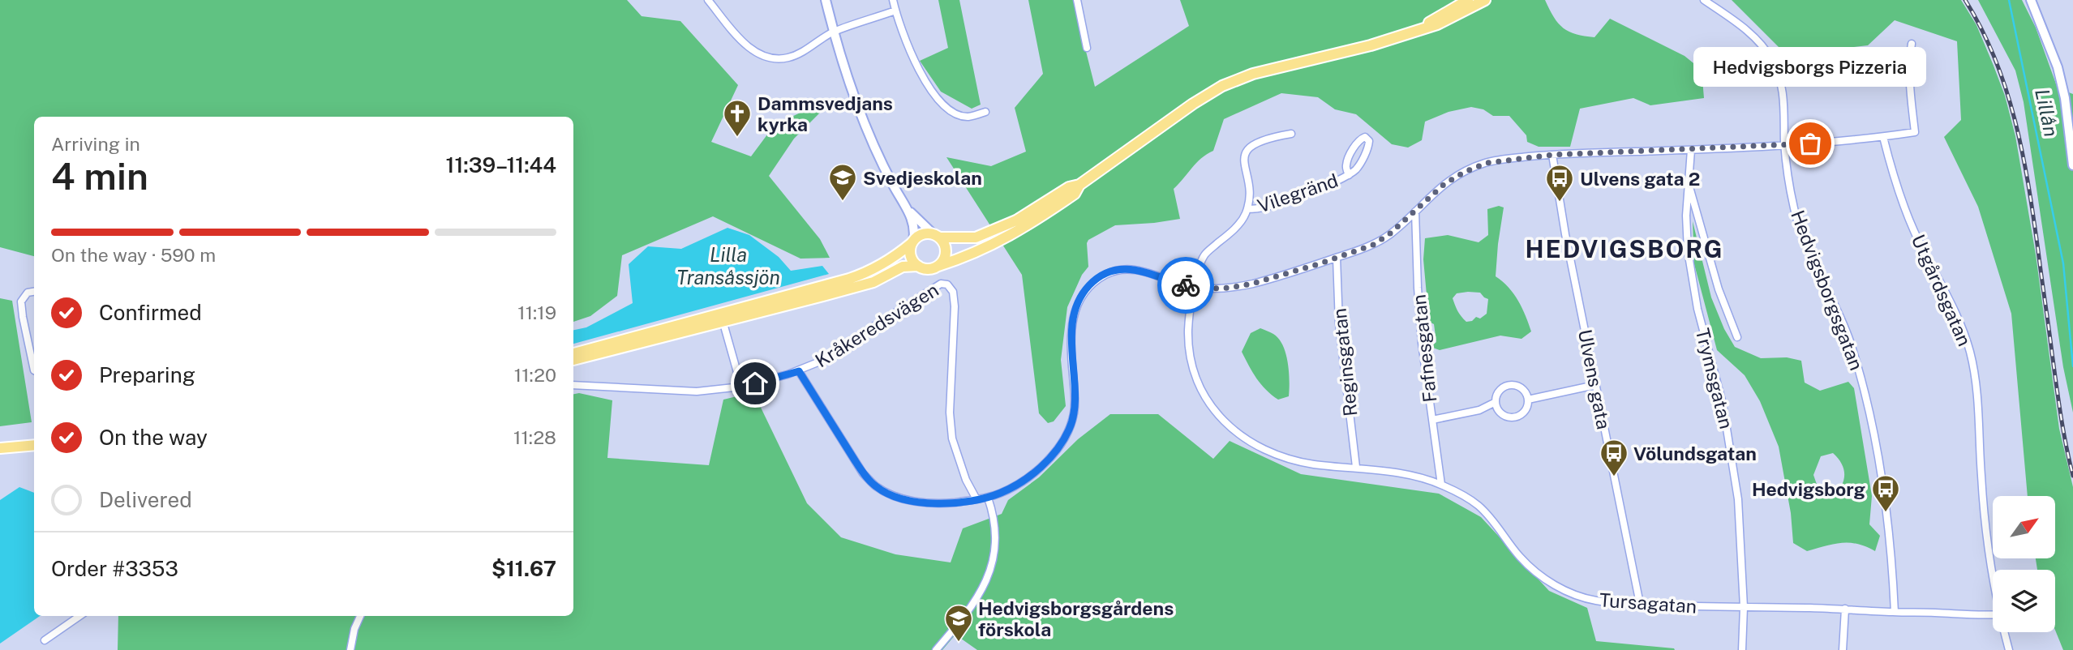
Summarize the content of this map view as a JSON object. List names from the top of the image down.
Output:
{
  "streets": {
    "street": [
      "Vilegränd",
      "Hedvigsborgsgatan",
      "Utgårdsgatan",
      "Kråkeredsvägen",
      "Fafnesgatan",
      "Reginsgatan",
      "Trymsgatan",
      "Ulvens gata",
      "Tursagatan"
    ]
  },
  "crossings": [
    ["Vilegränd", "Tursagatan"],
    ["Hedvigsborgsgatan", "Tursagatan"],
    ["Fafnesgatan", "Tursagatan"],
    ["Reginsgatan", "Tursagatan"],
    ["Trymsgatan", "Tursagatan"],
    ["Ulvens gata", "Tursagatan"]
  ],
  "districts": ["HEDVIGSBORG"],
  "water": ["Lillån", "Lilla Transåssjön"],
  "places": {
    "church": ["Dammsvedjans kyrka"],
    "other": ["Hedvigsborgs Pizzeria"],
    "school or university": ["Svedjeskolan", "Hedvigsborgsgårdens förskola"],
    "bus stop": ["Ulvens gata 2", "Völundsgatan", "Hedvigsborg"]
  },
  "north": "top right",
  "page": {
    "bubble": "Hedvigsborgs Pizzeria",
    "heading": ["4 min", "Arriving in", "11:39–11:44"],
    "panel": ["Order #3353", "$11.67"],
    "bar": "On the way · 590 m",
    "list": [
      ["Confirmed", "11:19"],
      ["Preparing", "11:20"],
      ["On the way", "11:28"],
      "Delivered"
    ]
  }
}
